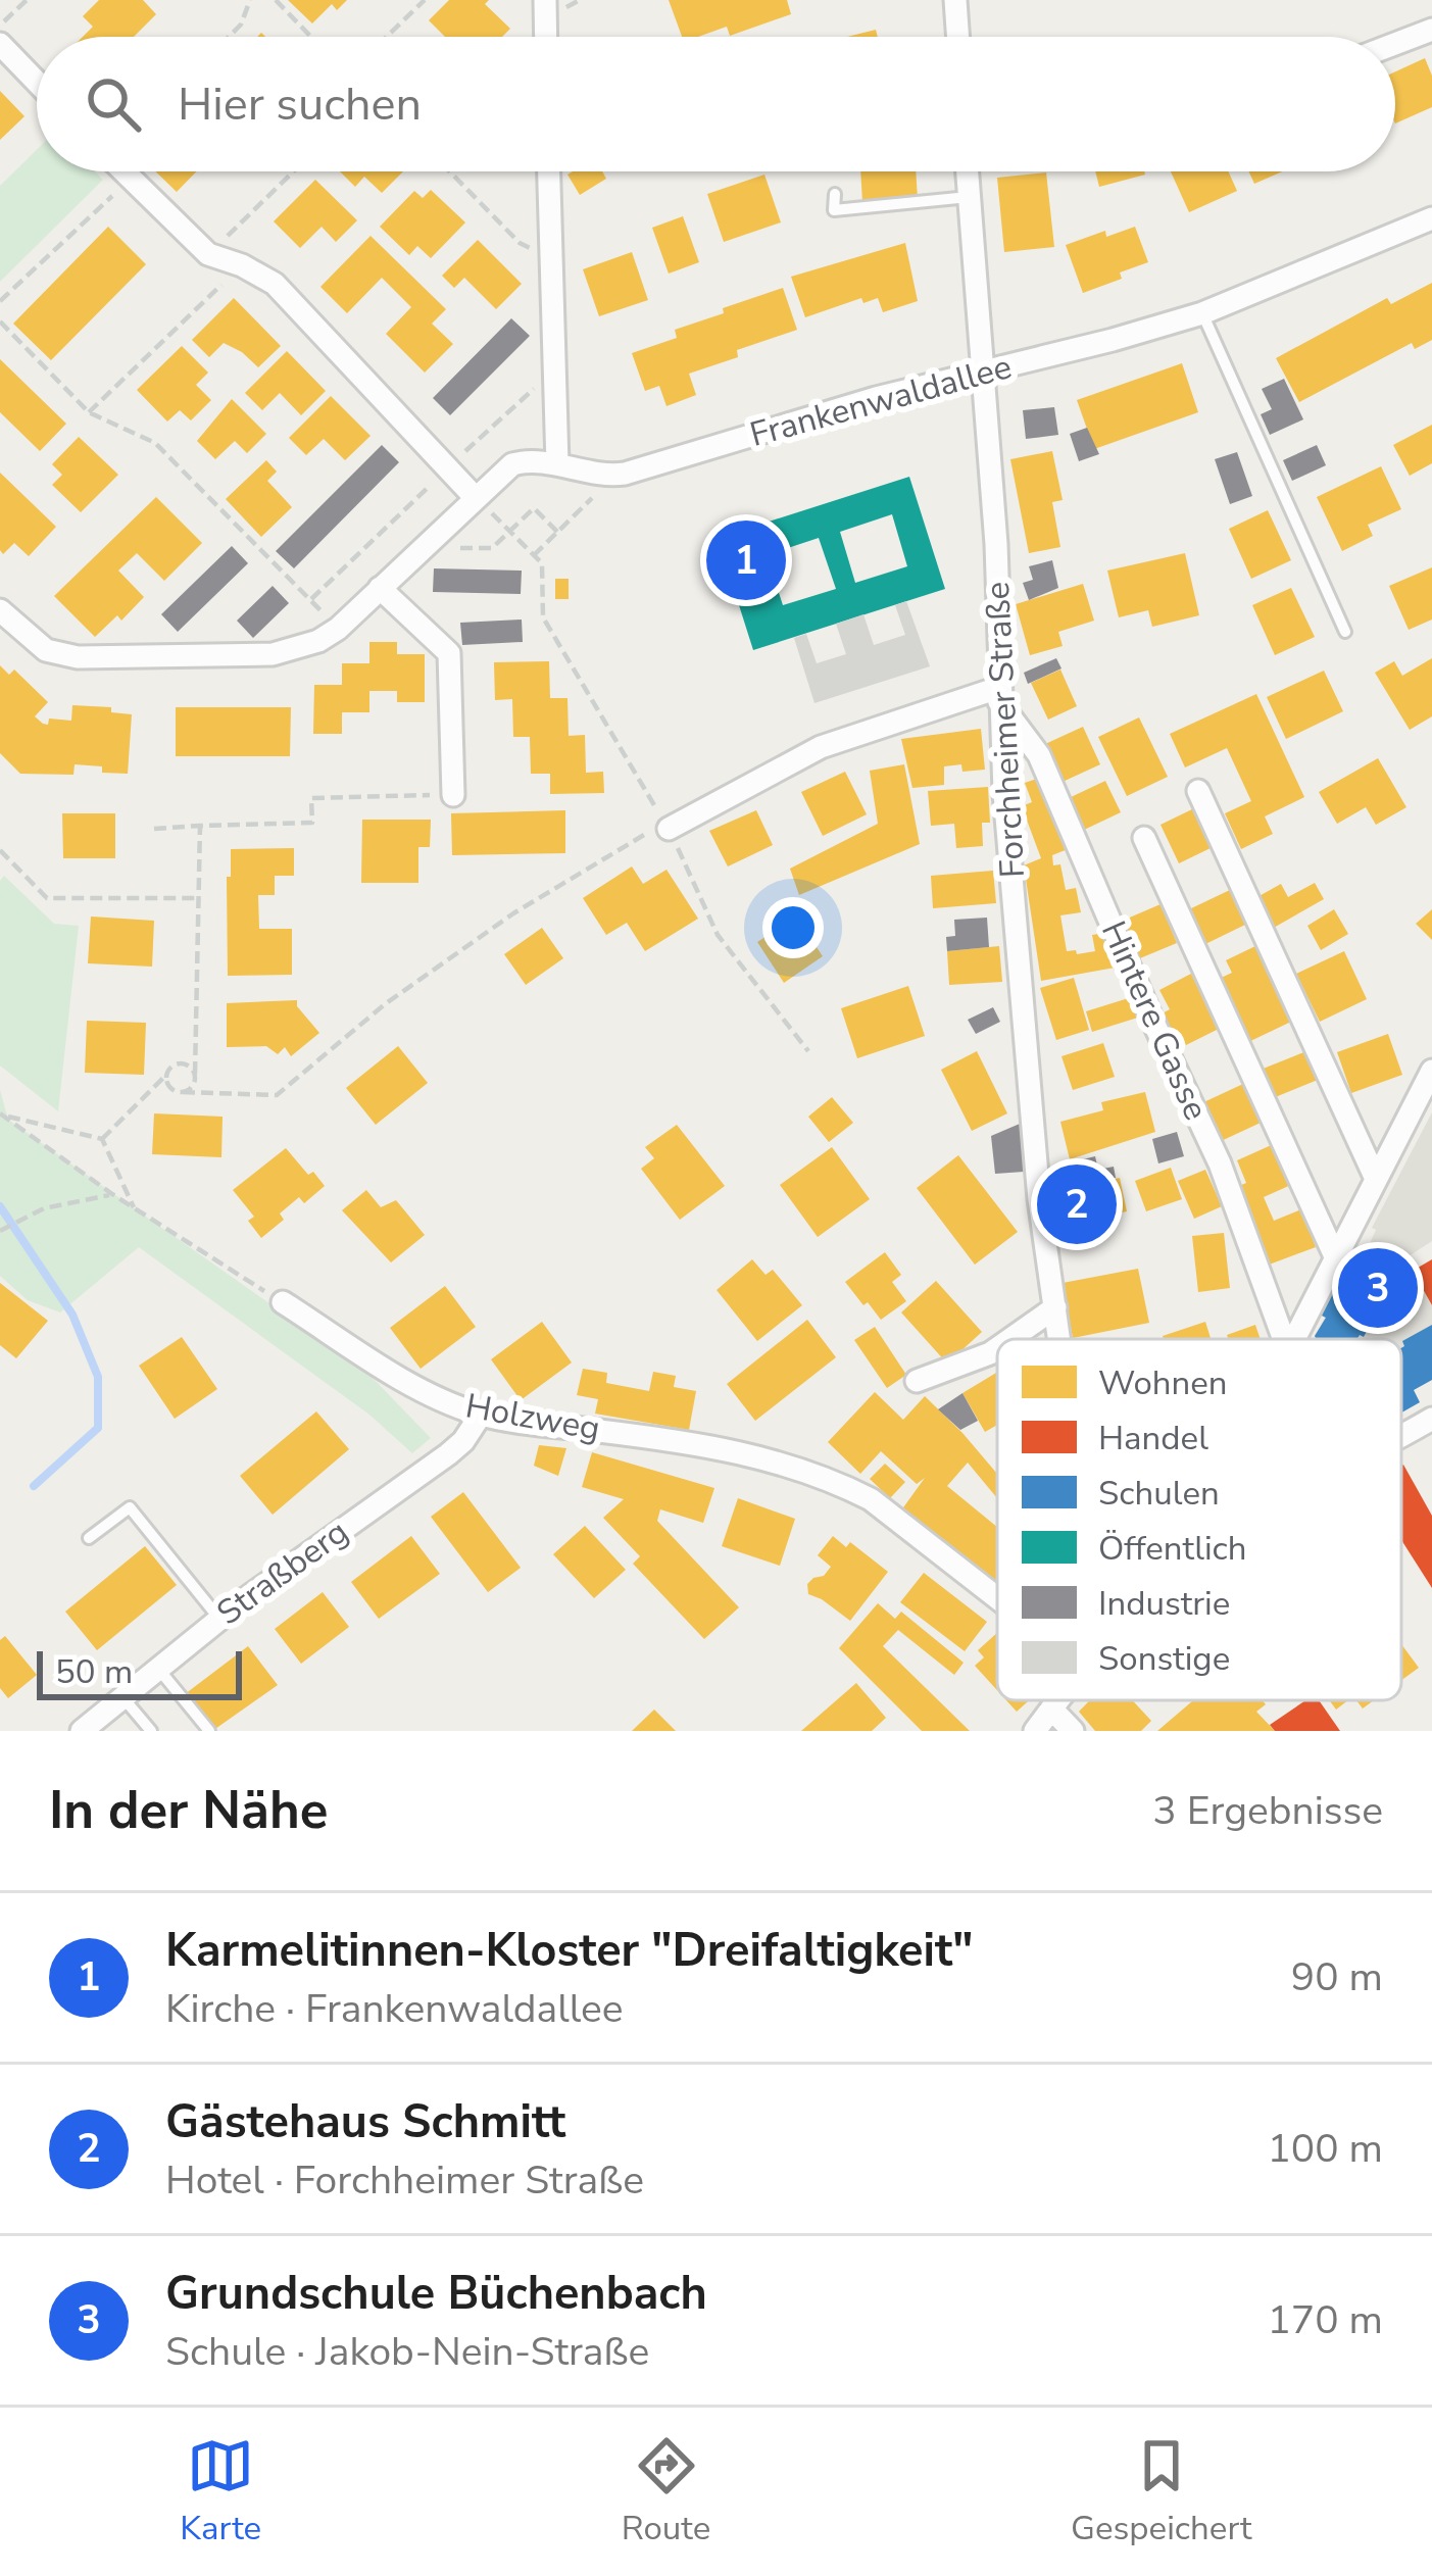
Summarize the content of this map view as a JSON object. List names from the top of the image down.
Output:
{
  "streets": {
    "street": [
      "Frankenwaldallee",
      "Forchheimer Straße",
      "Hintere Gasse",
      "Holzweg",
      "Straßberg"
    ]
  },
  "crossings": [
    ["Frankenwaldallee", "Forchheimer Straße"],
    ["Forchheimer Straße", "Hintere Gasse"],
    ["Holzweg", "Straßberg"]
  ],
  "legend": [
    "Wohnen",
    "Handel",
    "Schulen",
    "Öffentlich",
    "Industrie",
    "Sonstige"
  ],
  "scale_bar": "50 m",
  "page": {
    "search": "Hier suchen",
    "pins": ["1", "2", "3"],
    "scale": "50 m",
    "heading": ["In der Nähe", "3 Ergebnisse"],
    "list": [
      {
        "mark": "1",
        "name": "Karmelitinnen-Kloster \"Dreifaltigkeit\"",
        "note": "Kirche · Frankenwaldallee",
        "value": "90 m"
      },
      {
        "mark": "2",
        "name": "Gästehaus Schmitt",
        "note": "Hotel · Forchheimer Straße",
        "value": "100 m"
      },
      {
        "mark": "3",
        "name": "Grundschule Büchenbach",
        "note": "Schule · Jakob-Nein-Straße",
        "value": "170 m"
      }
    ],
    "nav": ["Karte", "Route", "Gespeichert"]
  }
}
